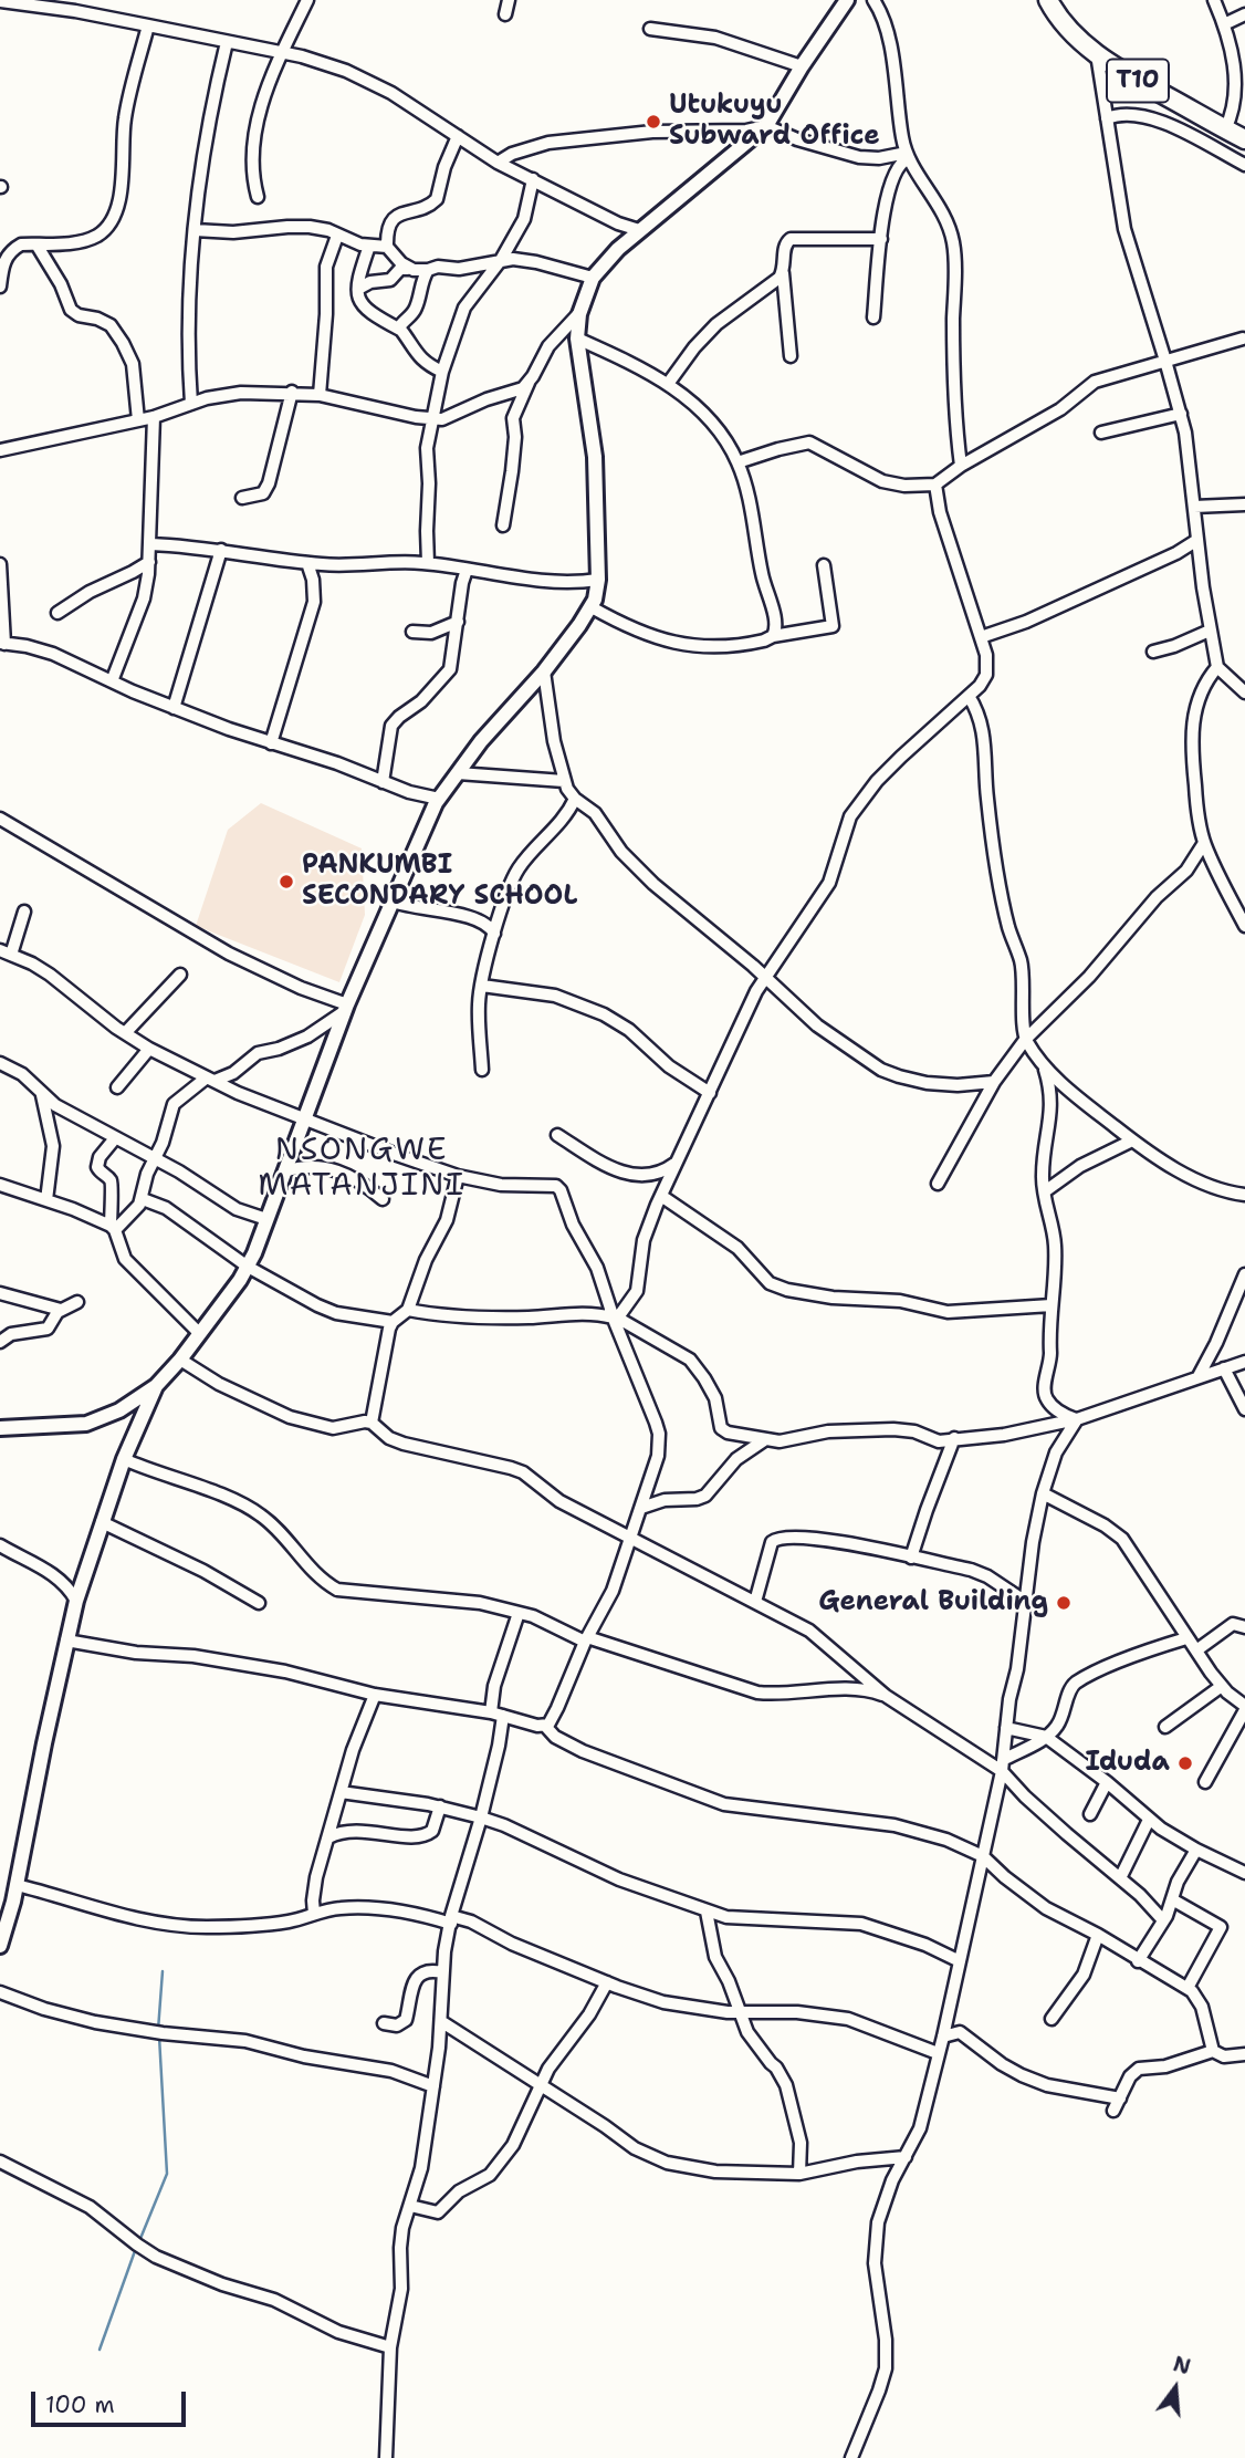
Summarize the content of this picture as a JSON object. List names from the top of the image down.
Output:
{
  "streets": {
    "highway": ["T10"]
  },
  "districts": ["NSONGWE MATANJINI"],
  "places": [
    "Utukuyu Subward Office",
    "PANKUMBI SECONDARY SCHOOL",
    "General Building",
    "Iduda"
  ],
  "scale_bar": "100 m",
  "north": "top"
}
